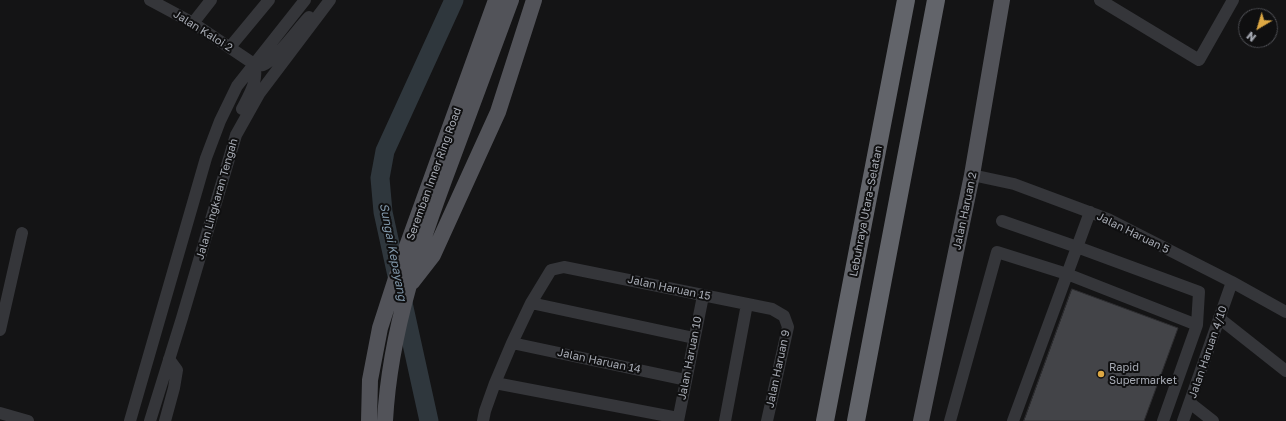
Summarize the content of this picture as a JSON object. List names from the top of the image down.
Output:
{
  "streets": {
    "highway": ["Lebuhraya Utara–Selatan"],
    "main road": ["Seremban Inner Ring Road", "Jalan Haruan 2"],
    "street": [
      "Jalan Kaloi 2",
      "Jalan Lingkaran Tengah",
      "Jalan Haruan 5",
      "Jalan Haruan 15",
      "Jalan Haruan 4/10",
      "Jalan Haruan 10",
      "Jalan Haruan 14",
      "Jalan Haruan 9"
    ]
  },
  "crossings": [
    ["Jalan Kaloi 2", "Jalan Lingkaran Tengah"],
    ["Jalan Haruan 2", "Jalan Haruan 5"],
    ["Jalan Haruan 5", "Jalan Haruan 4/10"],
    ["Jalan Haruan 15", "Jalan Haruan 10"],
    ["Jalan Haruan 15", "Jalan Haruan 9"],
    ["Jalan Haruan 10", "Jalan Haruan 14"]
  ],
  "water": ["Sungai Kepayang"],
  "places": ["Rapid Supermarket"],
  "north": "bottom left"
}
